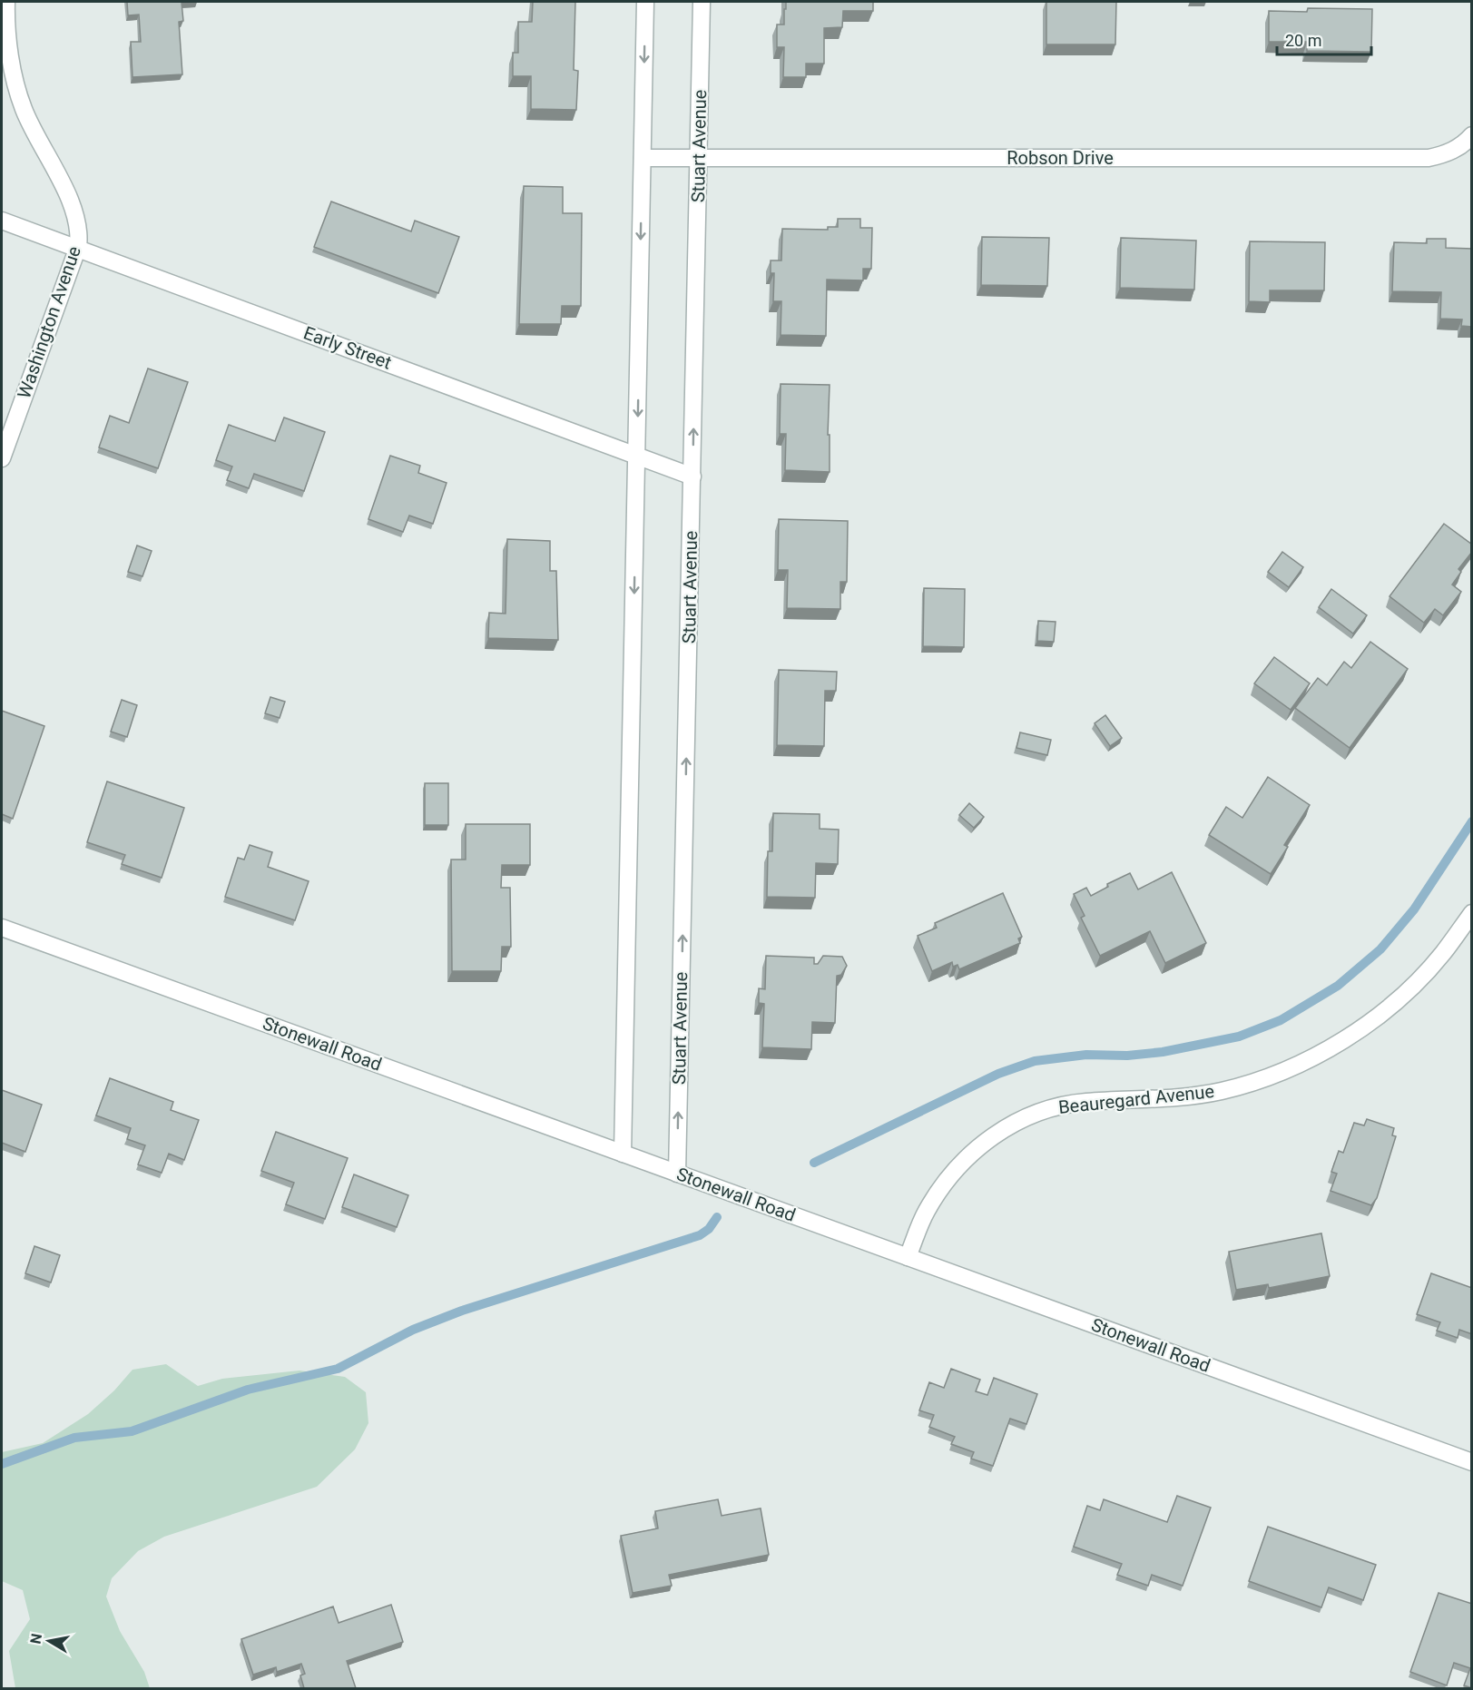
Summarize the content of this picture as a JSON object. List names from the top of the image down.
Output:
{
  "streets": {
    "street": [
      "Stuart Avenue",
      "Robson Drive",
      "Washington Avenue",
      "Early Street",
      "Stonewall Road",
      "Beauregard Avenue"
    ]
  },
  "crossings": [
    ["Stuart Avenue", "Robson Drive"],
    ["Stuart Avenue", "Early Street"],
    ["Stuart Avenue", "Stonewall Road"],
    ["Washington Avenue", "Early Street"],
    ["Stonewall Road", "Beauregard Avenue"]
  ],
  "scale_bar": "20 m",
  "north": "left"
}
